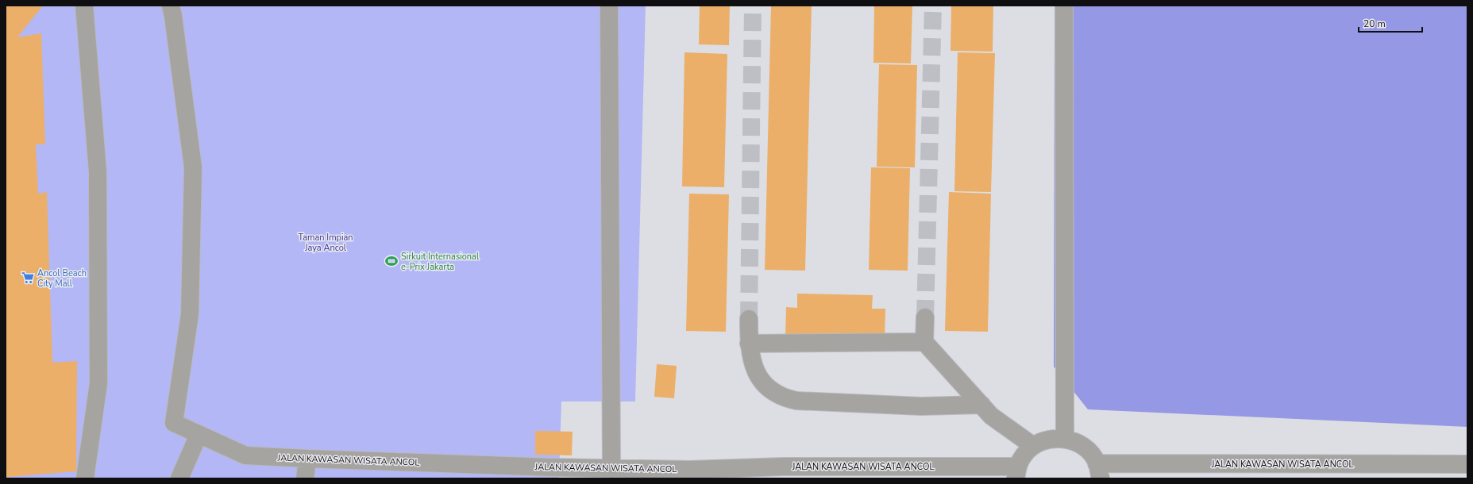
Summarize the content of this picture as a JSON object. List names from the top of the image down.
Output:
{
  "streets": {
    "street": ["JALAN KAWASAN WISATA ANCOL"]
  },
  "parks": ["Taman Impian Jaya Ancol"],
  "places": {
    "sports": ["Sirkuit Internasional e-Prix Jakarta"],
    "supermarket": ["Ancol Beach City Mall"]
  },
  "scale_bar": "20 m"
}
